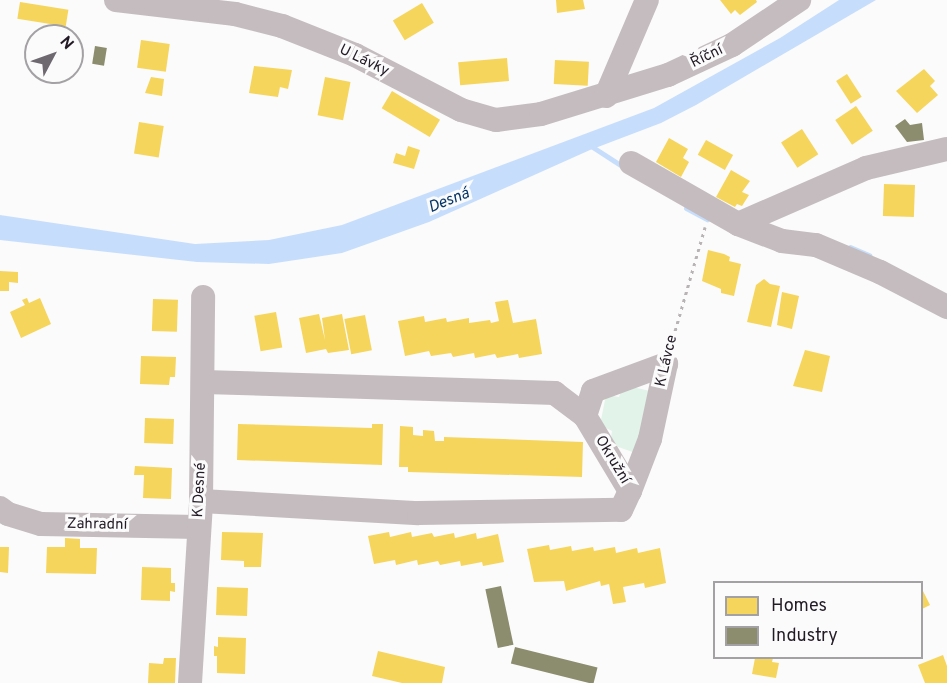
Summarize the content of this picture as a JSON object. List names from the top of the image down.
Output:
{
  "streets": {
    "street": [
      "Říční",
      "U Lávky",
      "K Lávce",
      "Okružní",
      "K Desné",
      "Zahradní"
    ]
  },
  "crossings": [
    ["Říční", "U Lávky"],
    ["K Lávce", "Okružní"],
    ["Okružní", "K Desné"],
    ["K Desné", "Zahradní"]
  ],
  "water": ["Desná"],
  "legend": ["Homes", "Industry"],
  "north": "top right"
}
